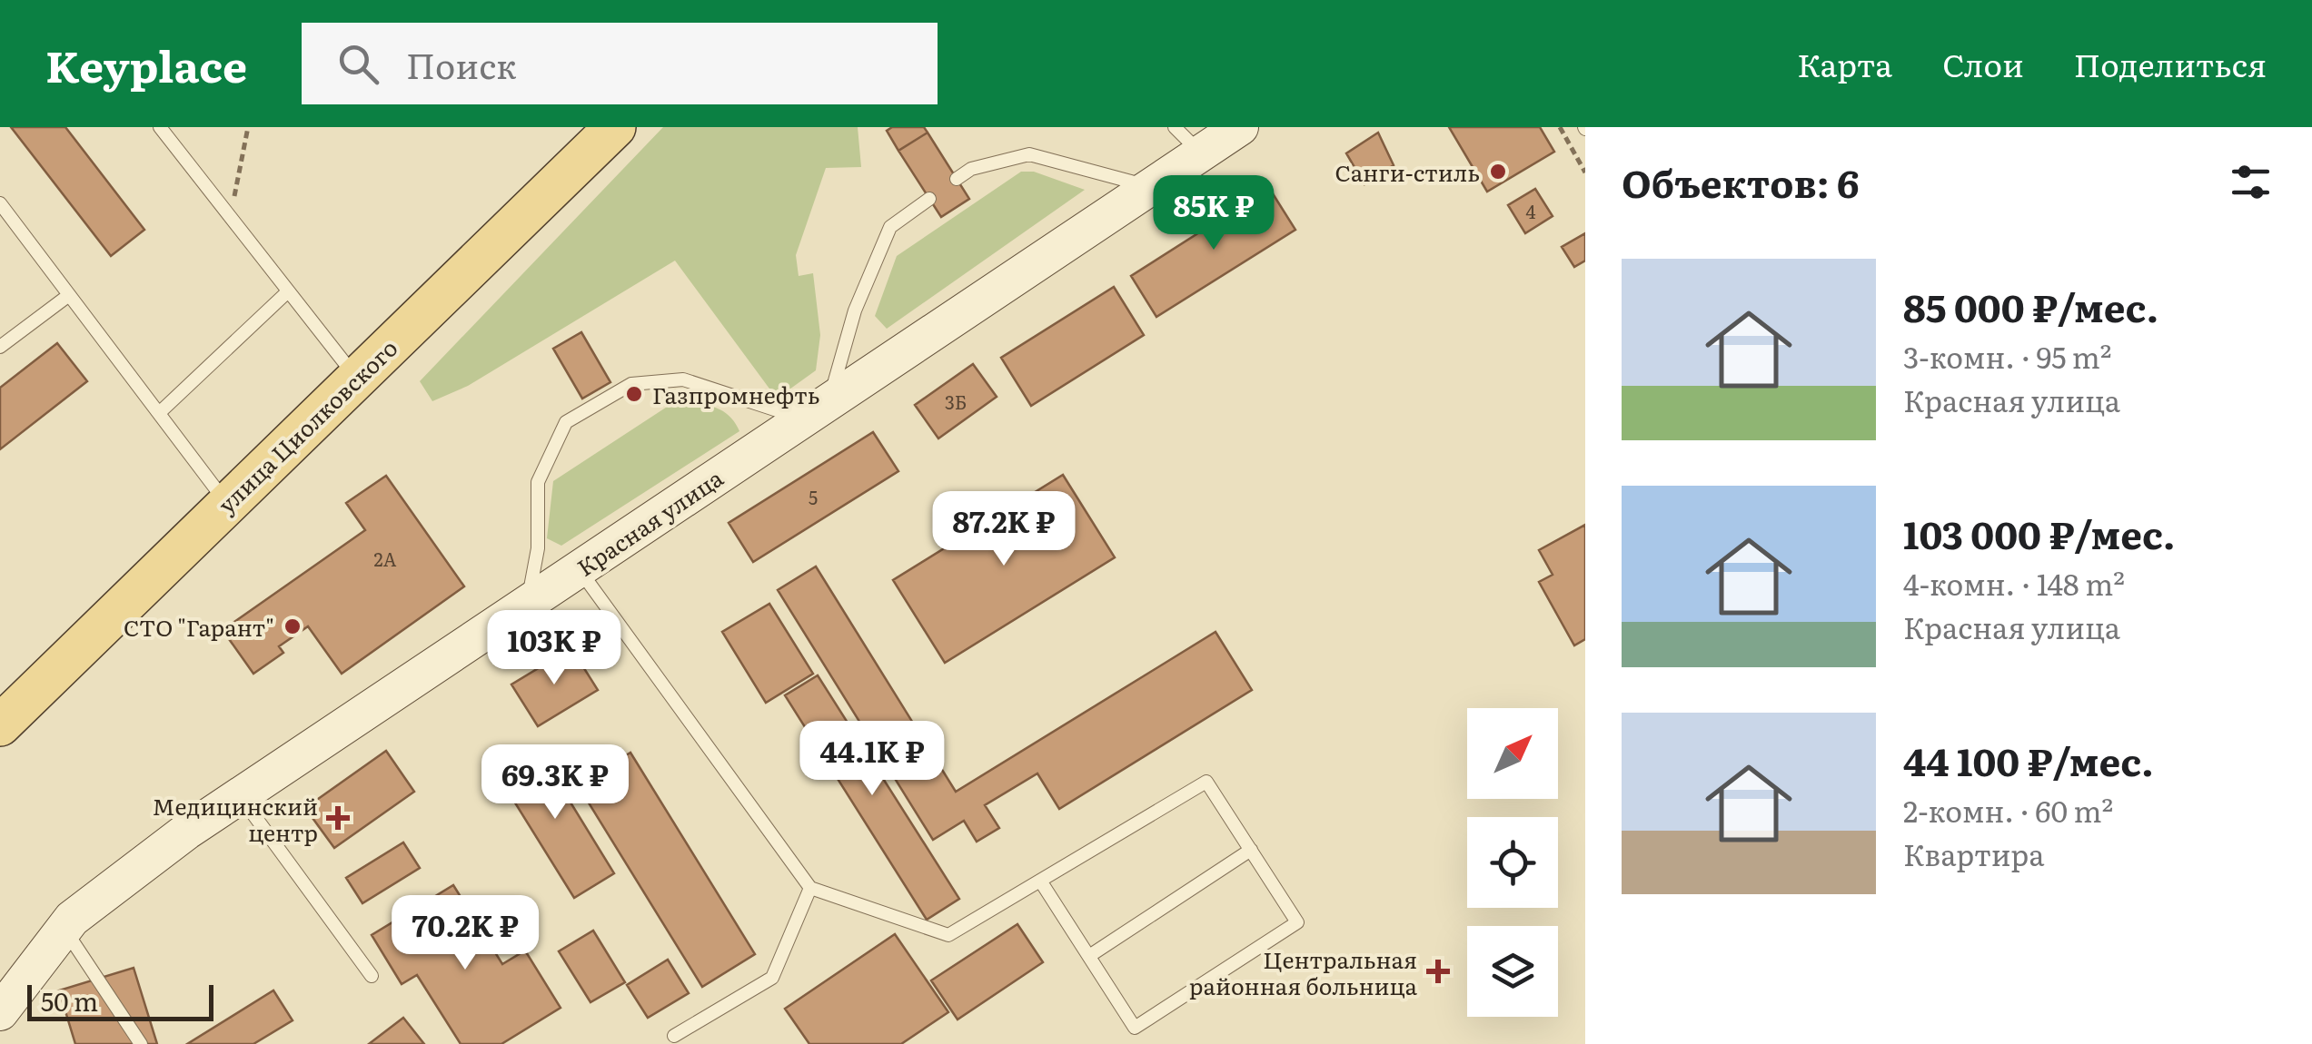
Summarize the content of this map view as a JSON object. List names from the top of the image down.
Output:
{
  "streets": {
    "main road": ["улица Циолковского", "Красная улица"]
  },
  "places": {
    "other": ["Санги-стиль", "Газпромнефть", "СТО \"Гарант\""],
    "health": ["Медицинский центр", "Центральная районная больница"]
  },
  "house_numbers": [
    "4",
    "3Б",
    "5",
    "2А"
  ],
  "scale_bar": "50 m",
  "north": "top right",
  "page": {
    "header": "Keyplace",
    "search": "Поиск",
    "nav": ["Карта", "Слои", "Поделиться"],
    "heading": "Объектов: 6",
    "price": [
      "85K ₽",
      "87.2K ₽",
      "103K ₽",
      "44.1K ₽",
      "69.3K ₽",
      "70.2K ₽"
    ],
    "list": [
      {
        "name": "85 000 ₽/мес.",
        "note": "3-комн. · 95 m² · Красная улица"
      },
      {
        "name": "103 000 ₽/мес.",
        "note": "4-комн. · 148 m² · Красная улица"
      },
      {
        "name": "44 100 ₽/мес.",
        "note": "2-комн. · 60 m² · Квартира"
      }
    ],
    "scale": "50 m"
  }
}
